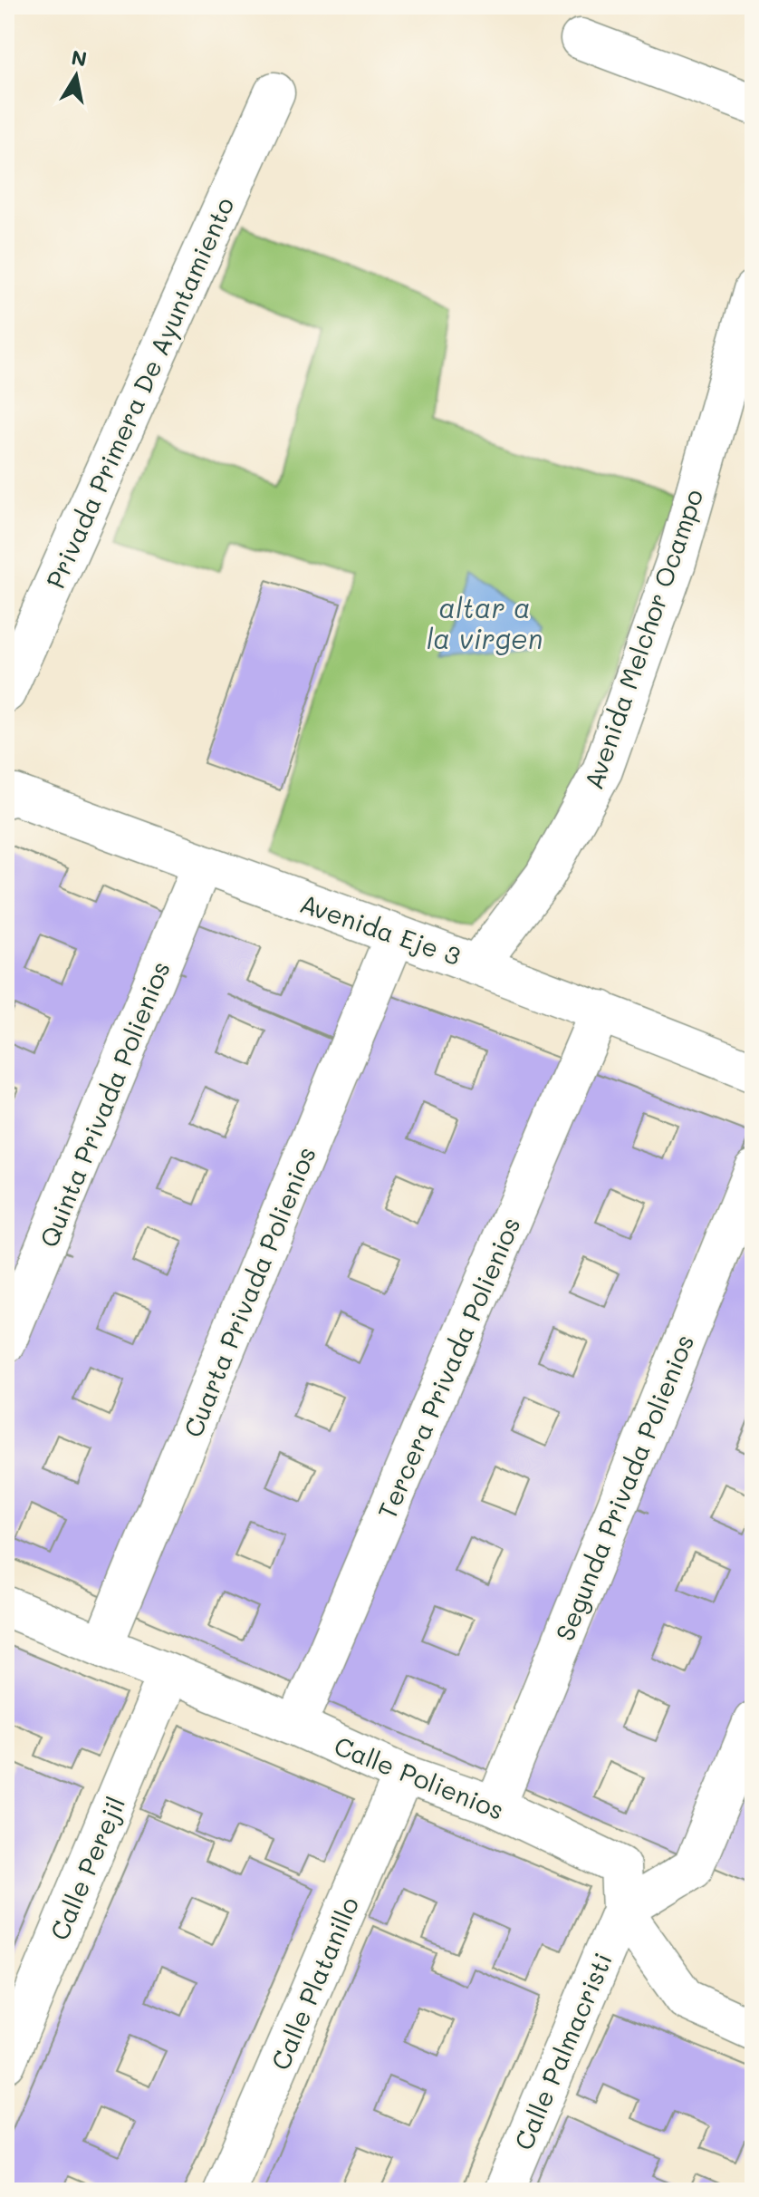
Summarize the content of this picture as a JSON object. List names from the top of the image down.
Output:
{
  "streets": {
    "street": [
      "Privada Primera De Ayuntamiento",
      "Avenida Melchor Ocampo",
      "Avenida Eje 3",
      "Quinta Privada Polienios",
      "Cuarta Privada Polienios",
      "Tercera Privada Polienios",
      "Segunda Privada Polienios",
      "Calle Polienios",
      "Calle Perejil",
      "Calle Platanillo",
      "Calle Palmacristi"
    ]
  },
  "crossings": [
    ["Avenida Melchor Ocampo", "Avenida Eje 3"],
    ["Avenida Eje 3", "Quinta Privada Polienios"],
    ["Avenida Eje 3", "Cuarta Privada Polienios"],
    ["Avenida Eje 3", "Tercera Privada Polienios"],
    ["Cuarta Privada Polienios", "Calle Polienios"],
    ["Tercera Privada Polienios", "Calle Polienios"],
    ["Segunda Privada Polienios", "Calle Polienios"],
    ["Calle Polienios", "Calle Perejil"],
    ["Calle Polienios", "Calle Platanillo"],
    ["Calle Polienios", "Calle Palmacristi"]
  ],
  "water": ["altar a la virgen"],
  "north": "top"
}
